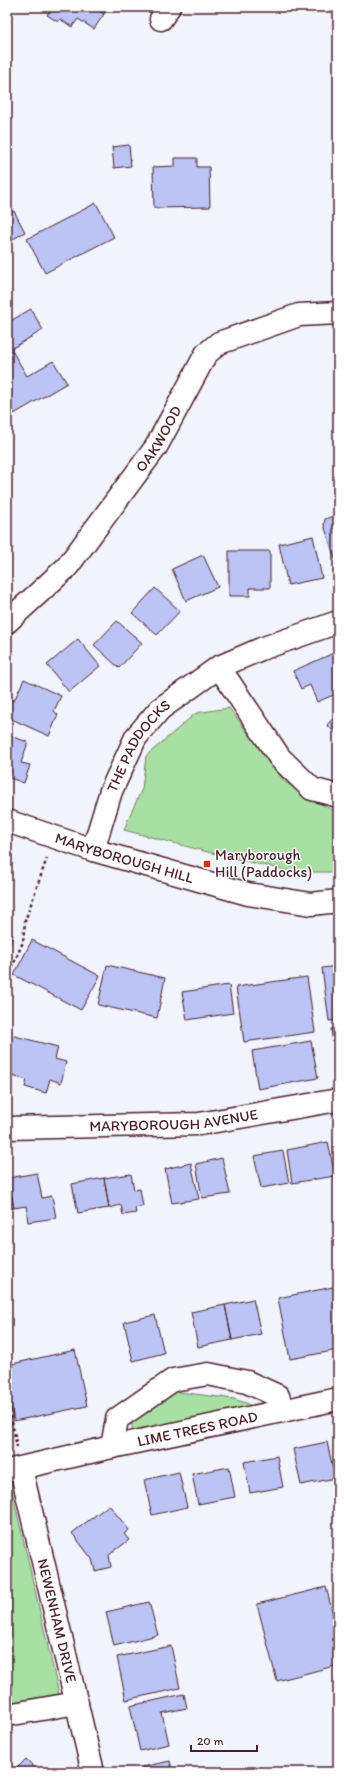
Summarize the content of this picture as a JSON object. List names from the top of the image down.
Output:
{
  "streets": {
    "street": [
      "OAKWOOD",
      "THE PADDOCKS",
      "MARYBOROUGH HILL",
      "MARYBOROUGH AVENUE",
      "LIME TREES ROAD",
      "NEWENHAM DRIVE"
    ]
  },
  "crossings": [
    ["THE PADDOCKS", "MARYBOROUGH HILL"],
    ["LIME TREES ROAD", "NEWENHAM DRIVE"]
  ],
  "places": {
    "transit": ["Maryborough Hill (Paddocks)"]
  },
  "scale_bar": "20 m"
}
